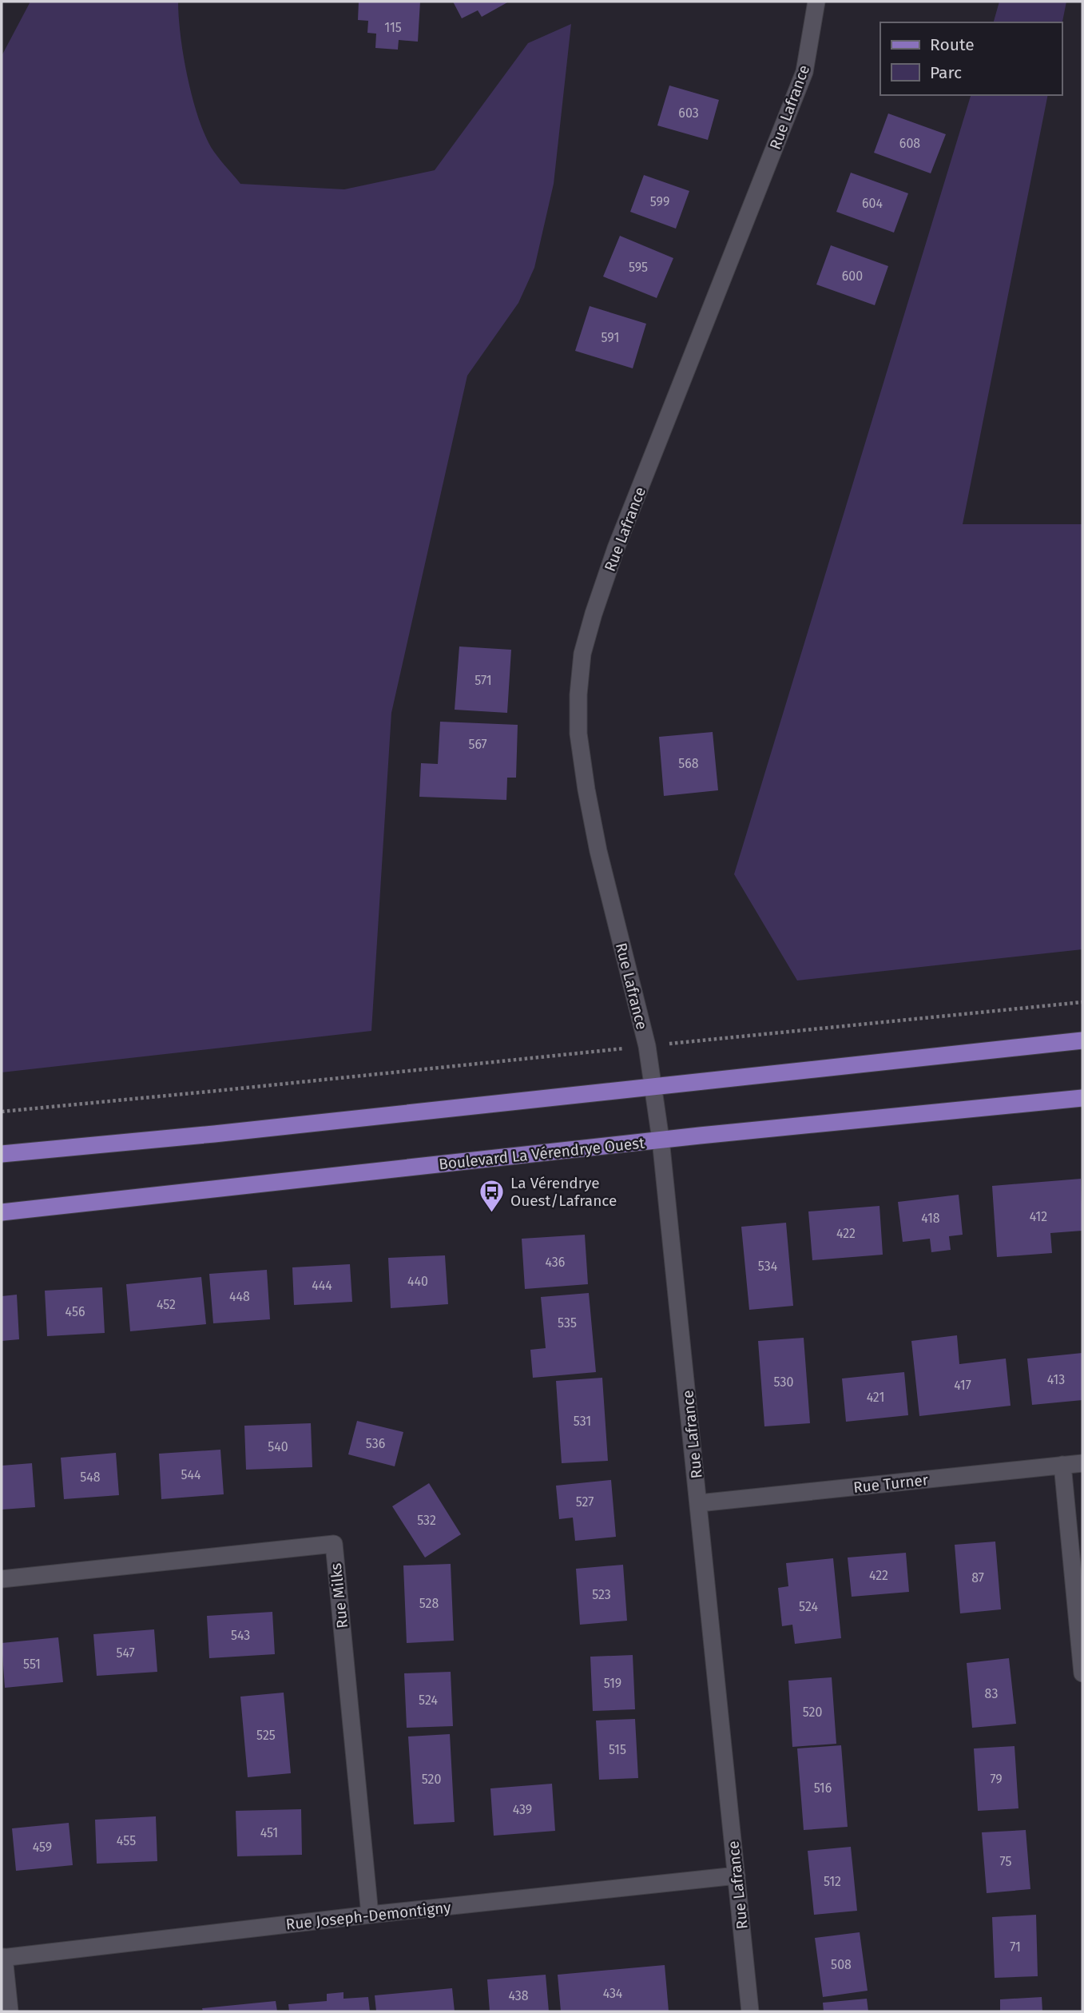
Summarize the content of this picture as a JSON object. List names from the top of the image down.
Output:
{
  "streets": {
    "main road": ["Boulevard La Vérendrye Ouest"],
    "street": [
      "Rue Lafrance",
      "Rue Turner",
      "Rue Milks",
      "Rue Joseph-Demontigny"
    ]
  },
  "crossings": [
    ["Rue Lafrance", "Boulevard La Vérendrye Ouest"],
    ["Rue Lafrance", "Rue Turner"],
    ["Rue Lafrance", "Rue Joseph-Demontigny"],
    ["Rue Milks", "Rue Joseph-Demontigny"]
  ],
  "places": {
    "bus stop": ["La Vérendrye Ouest/Lafrance"]
  },
  "house_numbers": [
    "115",
    "603",
    "608",
    "599",
    "604",
    "595",
    "600",
    "591",
    "571",
    "567",
    "568",
    "412",
    "418",
    "422",
    "436",
    "534",
    "440",
    "444",
    "448",
    "452",
    "456",
    "535",
    "413",
    "530",
    "417",
    "421",
    "531",
    "536",
    "540",
    "544",
    "548",
    "527",
    "532",
    "422",
    "87",
    "523",
    "528",
    "524",
    "543",
    "547",
    "551",
    "519",
    "83",
    "524",
    "520",
    "525",
    "515",
    "520",
    "79",
    "516",
    "439",
    "451",
    "455",
    "459",
    "75",
    "512",
    "71",
    "508",
    "434",
    "438"
  ],
  "legend": ["Route", "Parc"]
}
